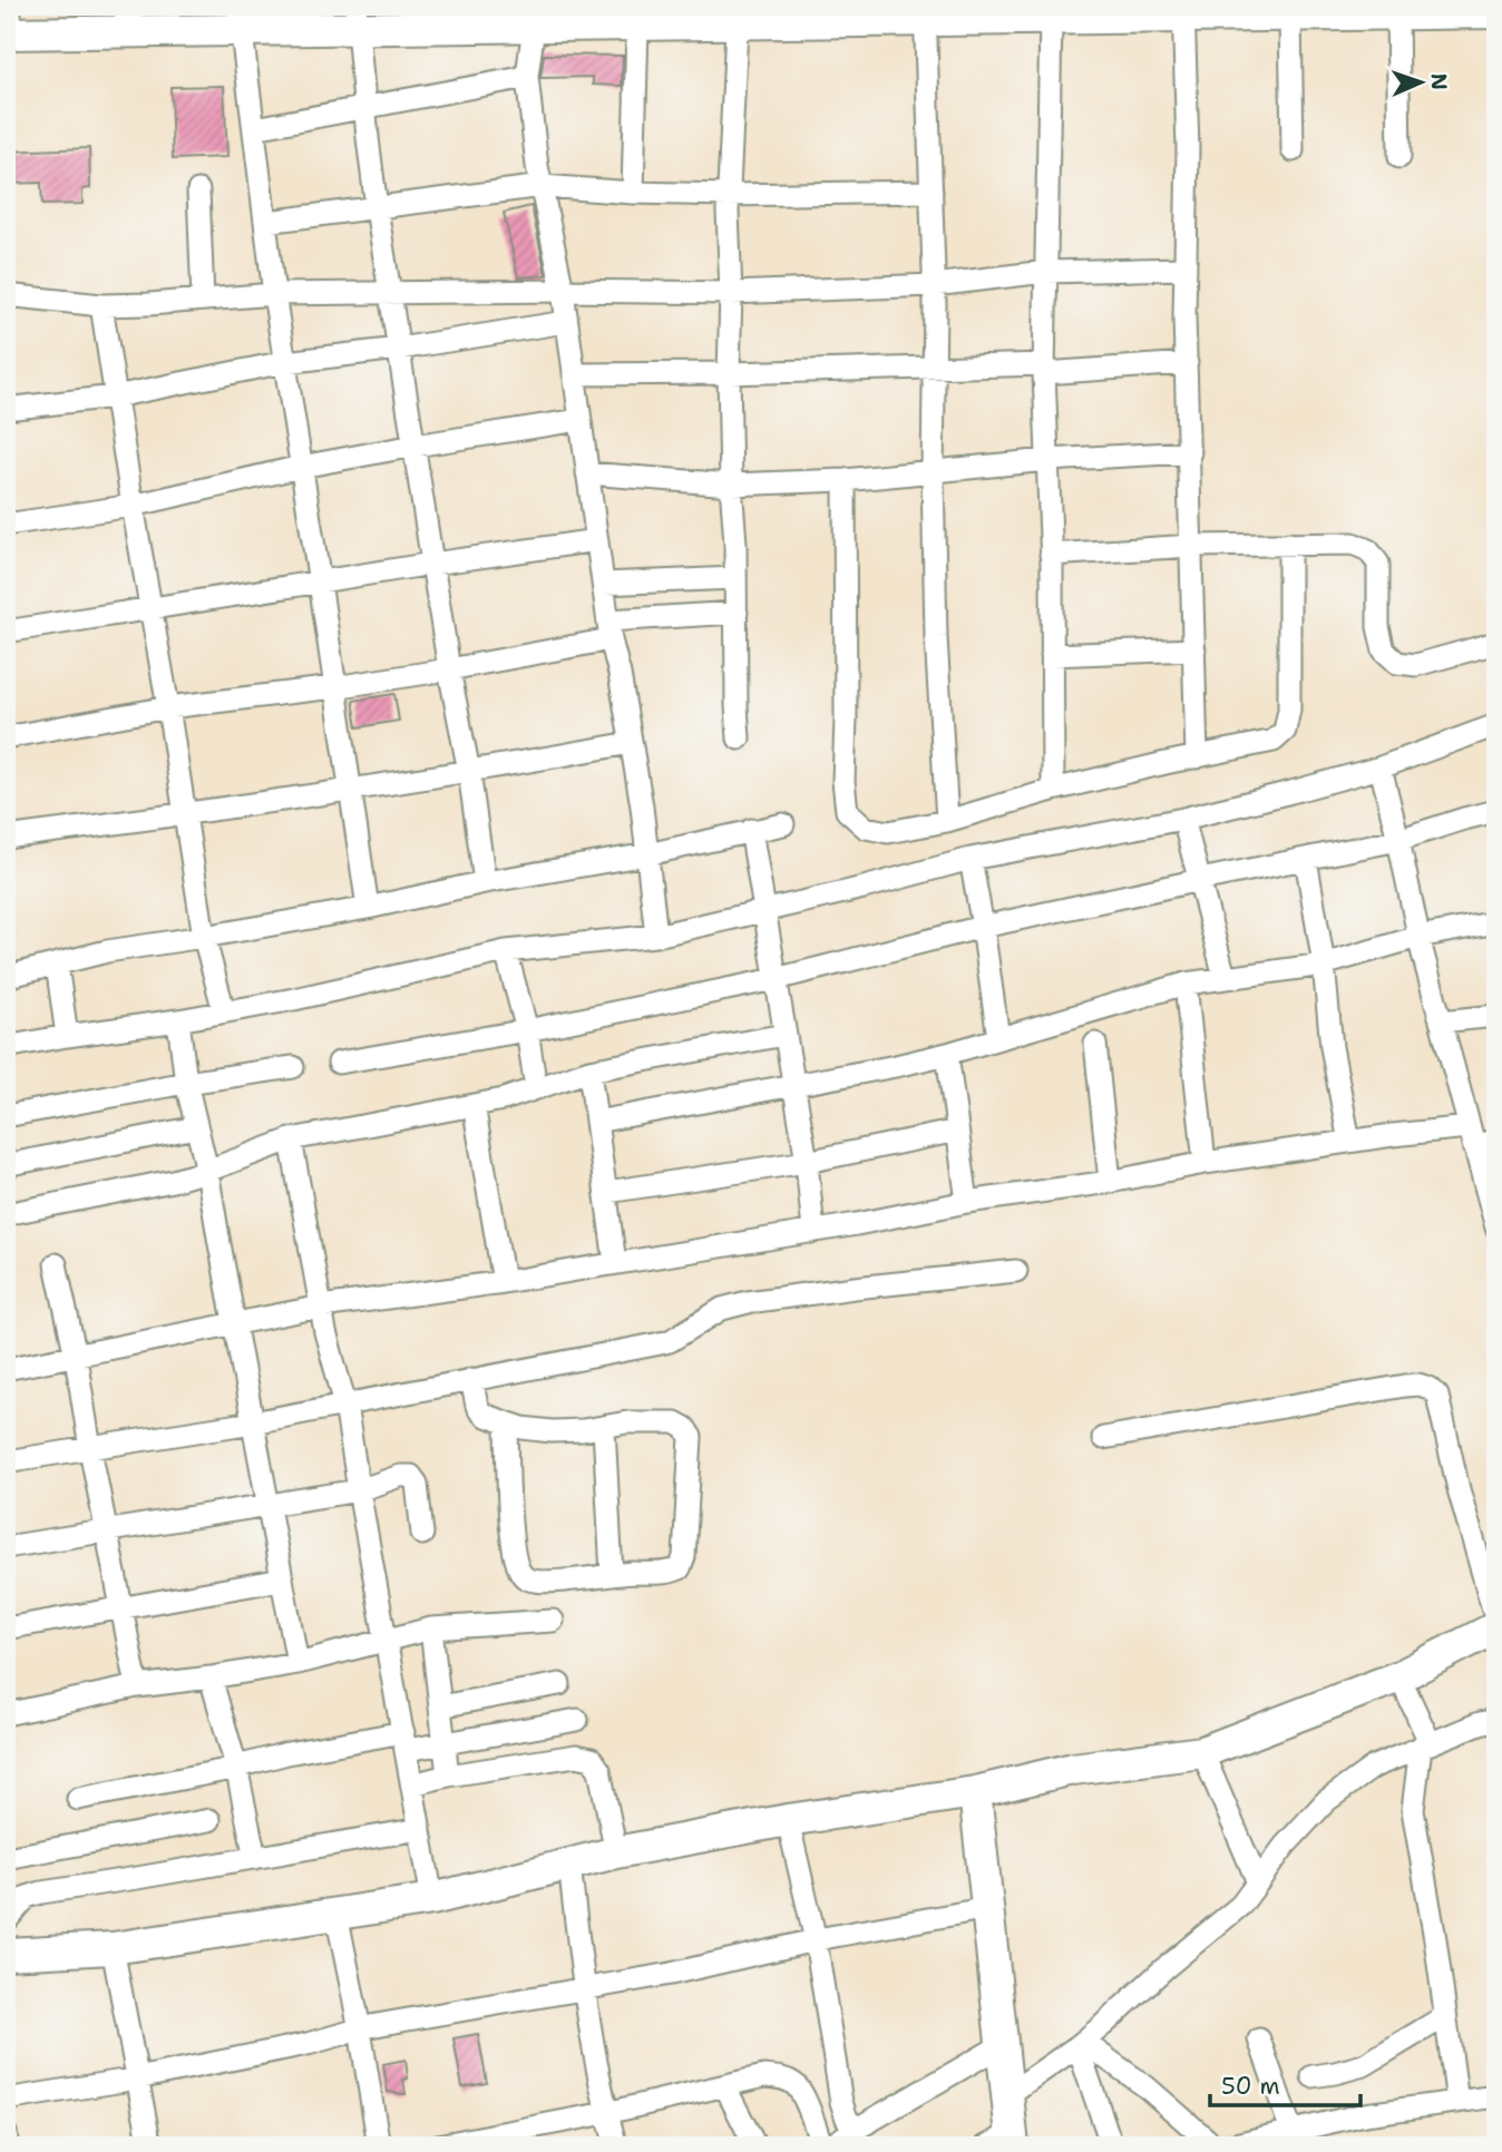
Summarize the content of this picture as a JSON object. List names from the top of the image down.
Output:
{
  "scale_bar": "50 m",
  "north": "right"
}
